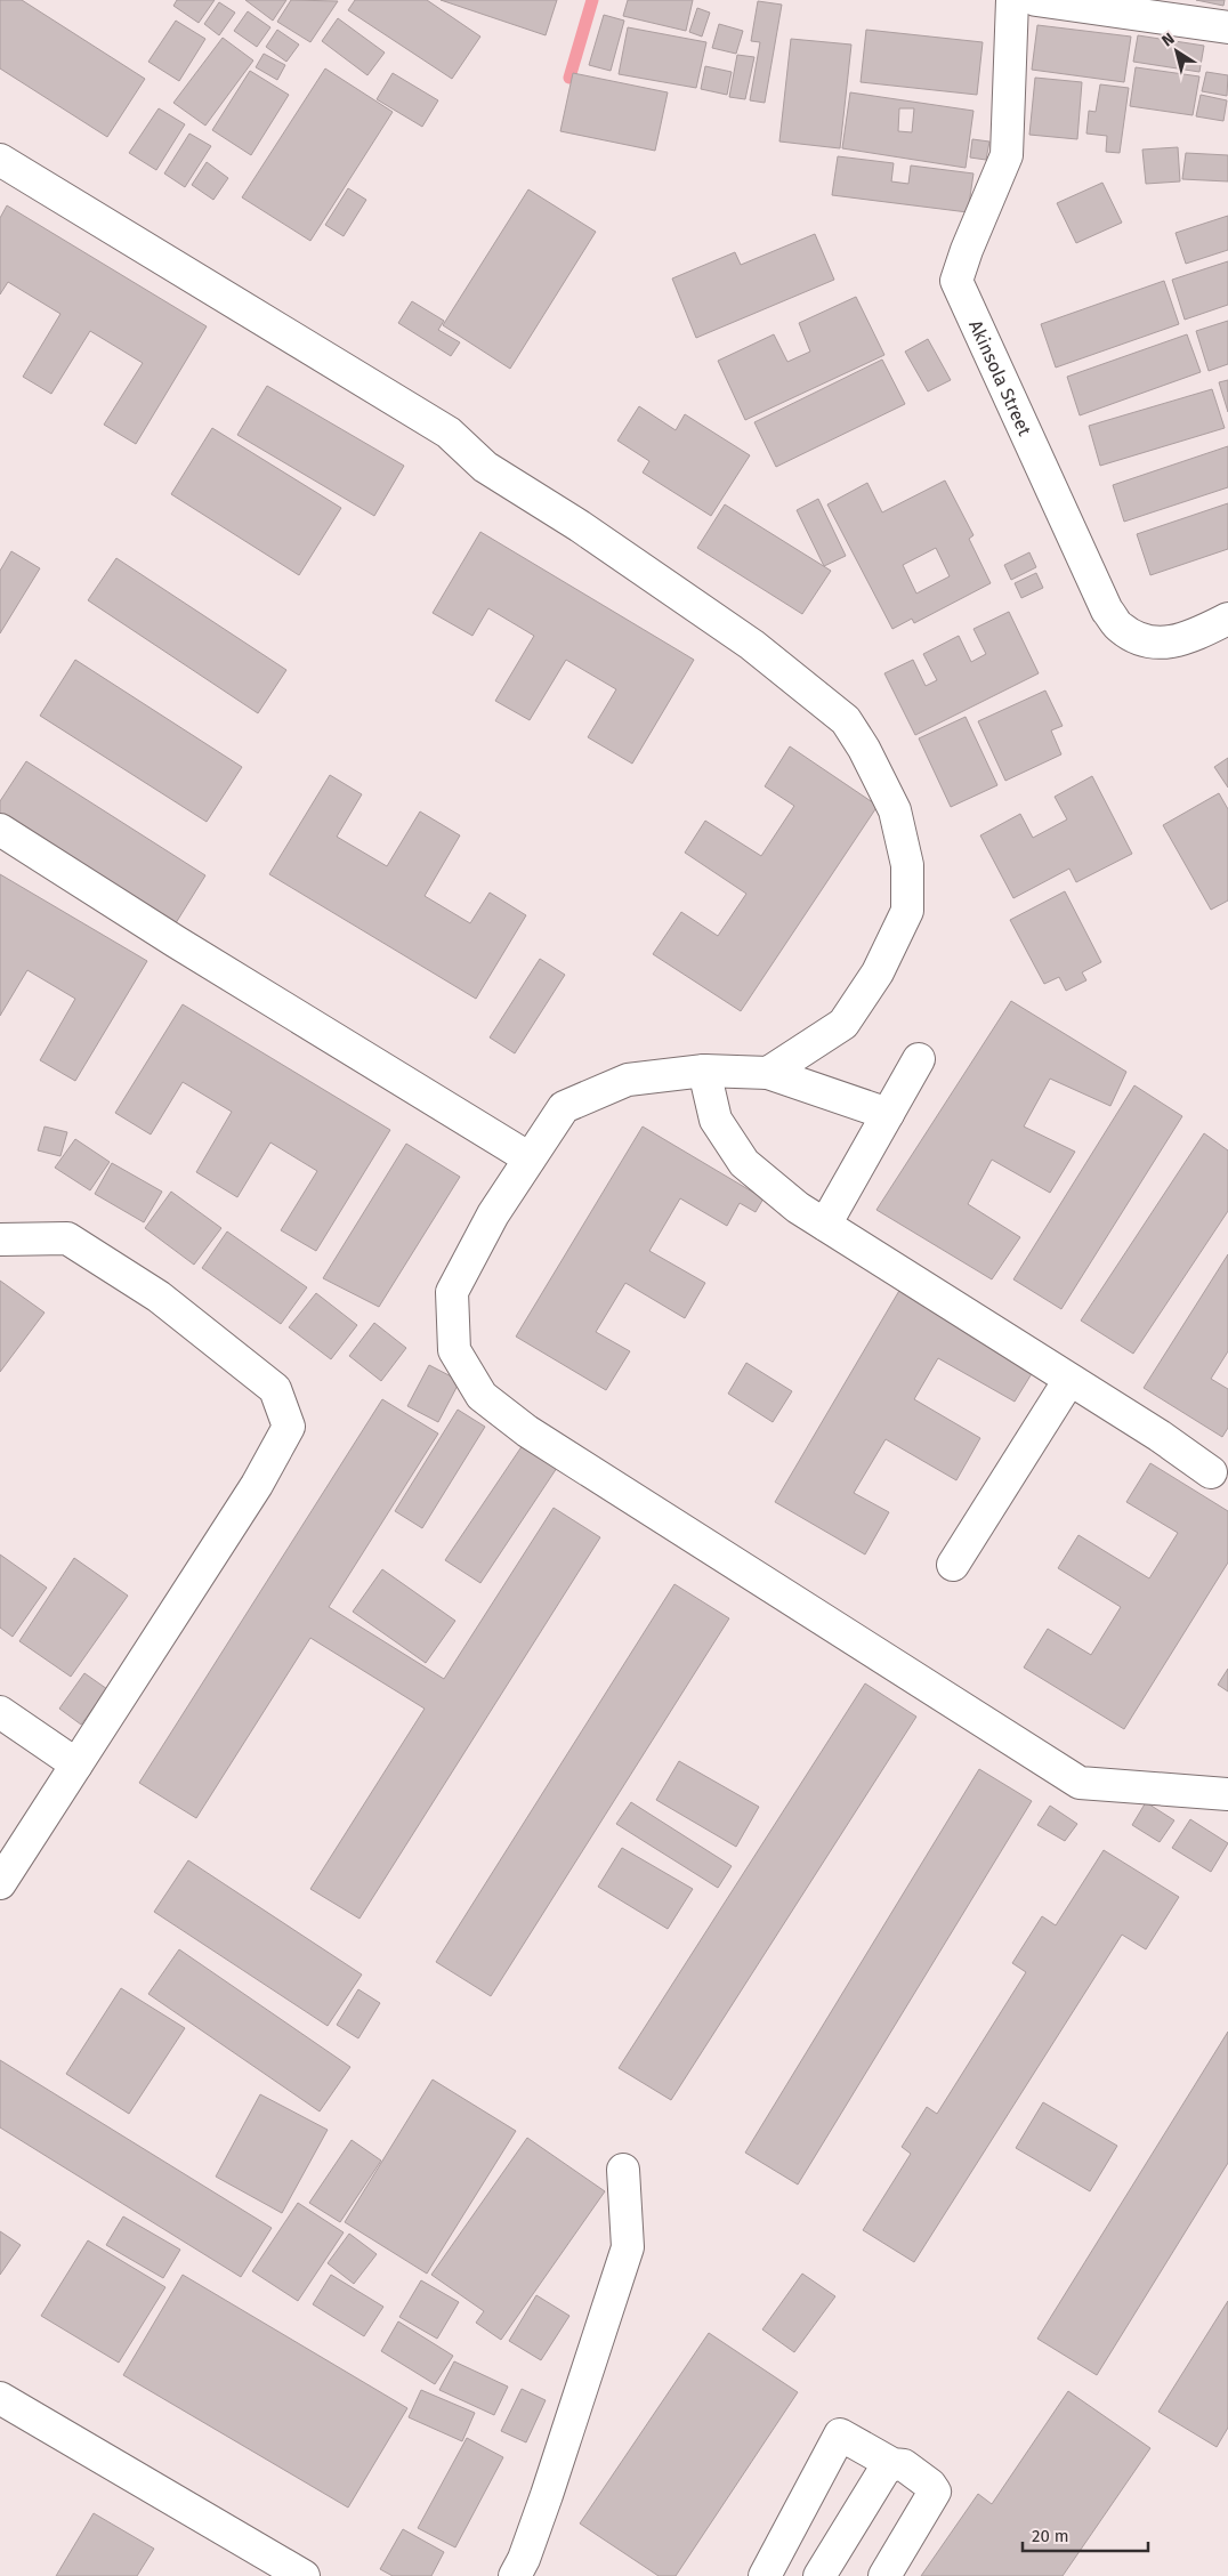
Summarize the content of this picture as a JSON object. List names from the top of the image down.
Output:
{
  "streets": {
    "street": ["Akinsola Street"]
  },
  "scale_bar": "20 m",
  "north": "top left"
}
